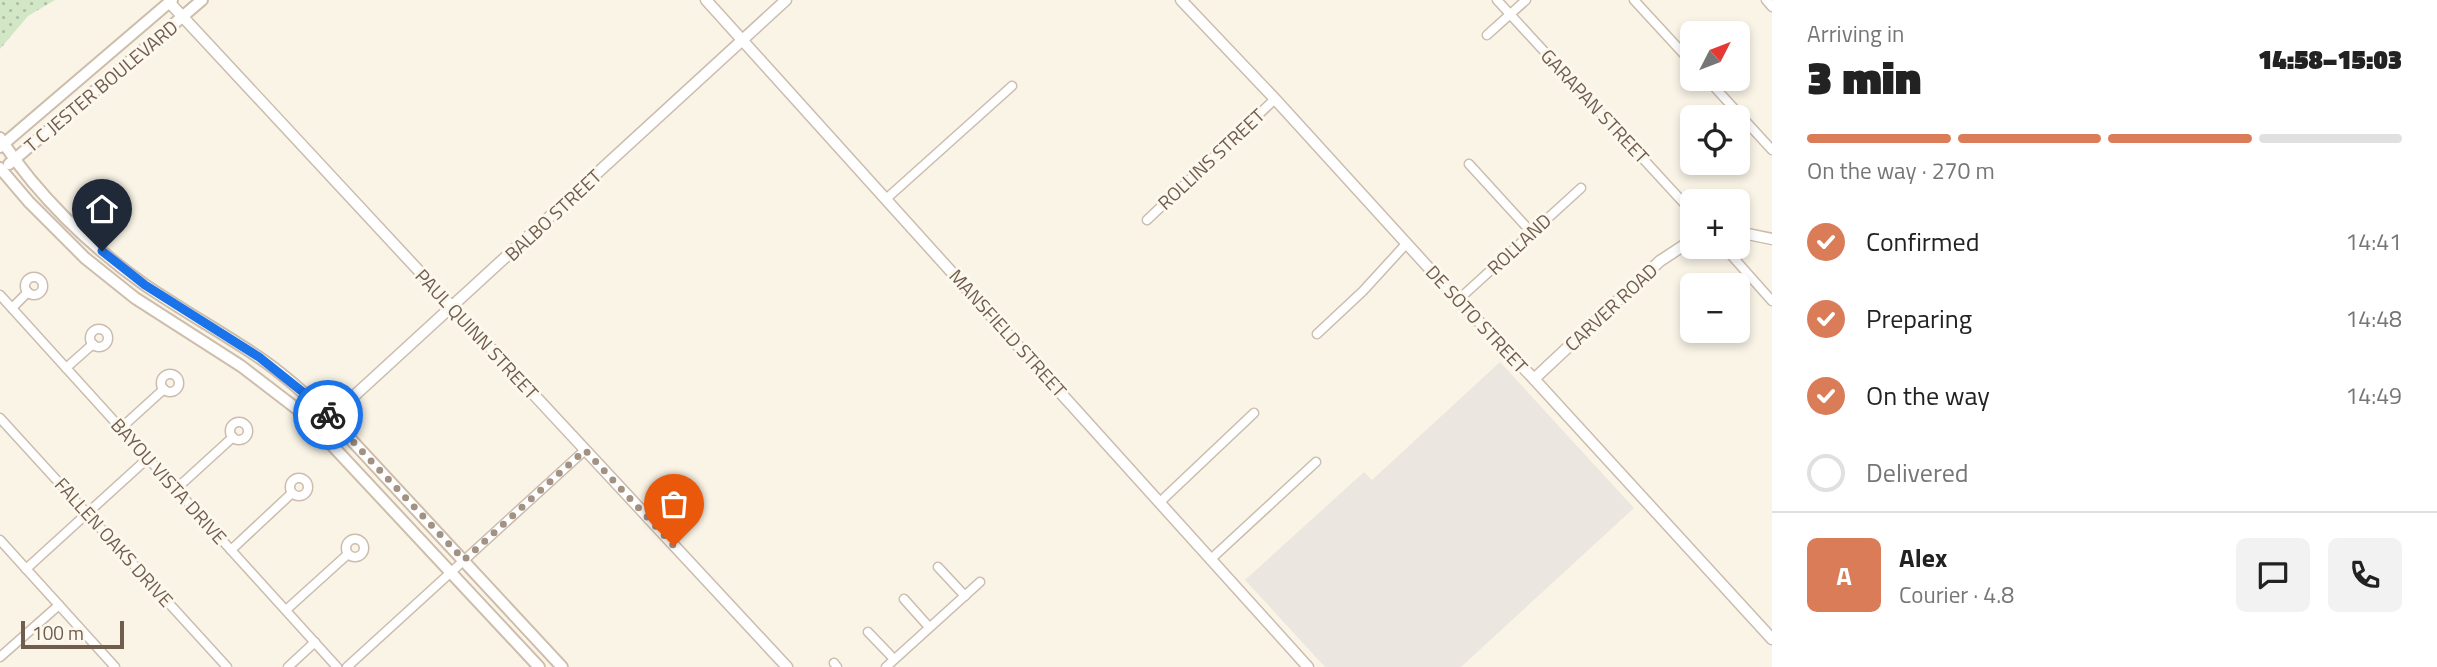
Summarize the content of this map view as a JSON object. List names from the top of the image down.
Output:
{
  "streets": {
    "main road": ["T C JESTER BOULEVARD"],
    "street": [
      "GARAPAN STREET",
      "ROLLINS STREET",
      "BALBO STREET",
      "ROLLAND",
      "CARVER ROAD",
      "DE SOTO STREET",
      "MANSFIELD STREET",
      "PAUL QUINN STREET",
      "BAYOU VISTA DRIVE",
      "FALLEN OAKS DRIVE"
    ]
  },
  "crossings": [
    ["T C JESTER BOULEVARD", "PAUL QUINN STREET"],
    ["ROLLINS STREET", "DE SOTO STREET"],
    ["BALBO STREET", "MANSFIELD STREET"],
    ["BALBO STREET", "PAUL QUINN STREET"],
    ["ROLLAND", "DE SOTO STREET"],
    ["CARVER ROAD", "DE SOTO STREET"]
  ],
  "scale_bar": "100 m",
  "north": "top right",
  "page": {
    "heading": ["3 min", "Arriving in", "14:58–15:03"],
    "panel": ["Alex", "Courier · 4.8"],
    "map_buttons": ["+", "−"],
    "bar": "On the way · 270 m",
    "list": [
      ["Confirmed", "14:41"],
      ["Preparing", "14:48"],
      ["On the way", "14:49"],
      "Delivered"
    ],
    "round": "A",
    "scale": "100 m"
  }
}
